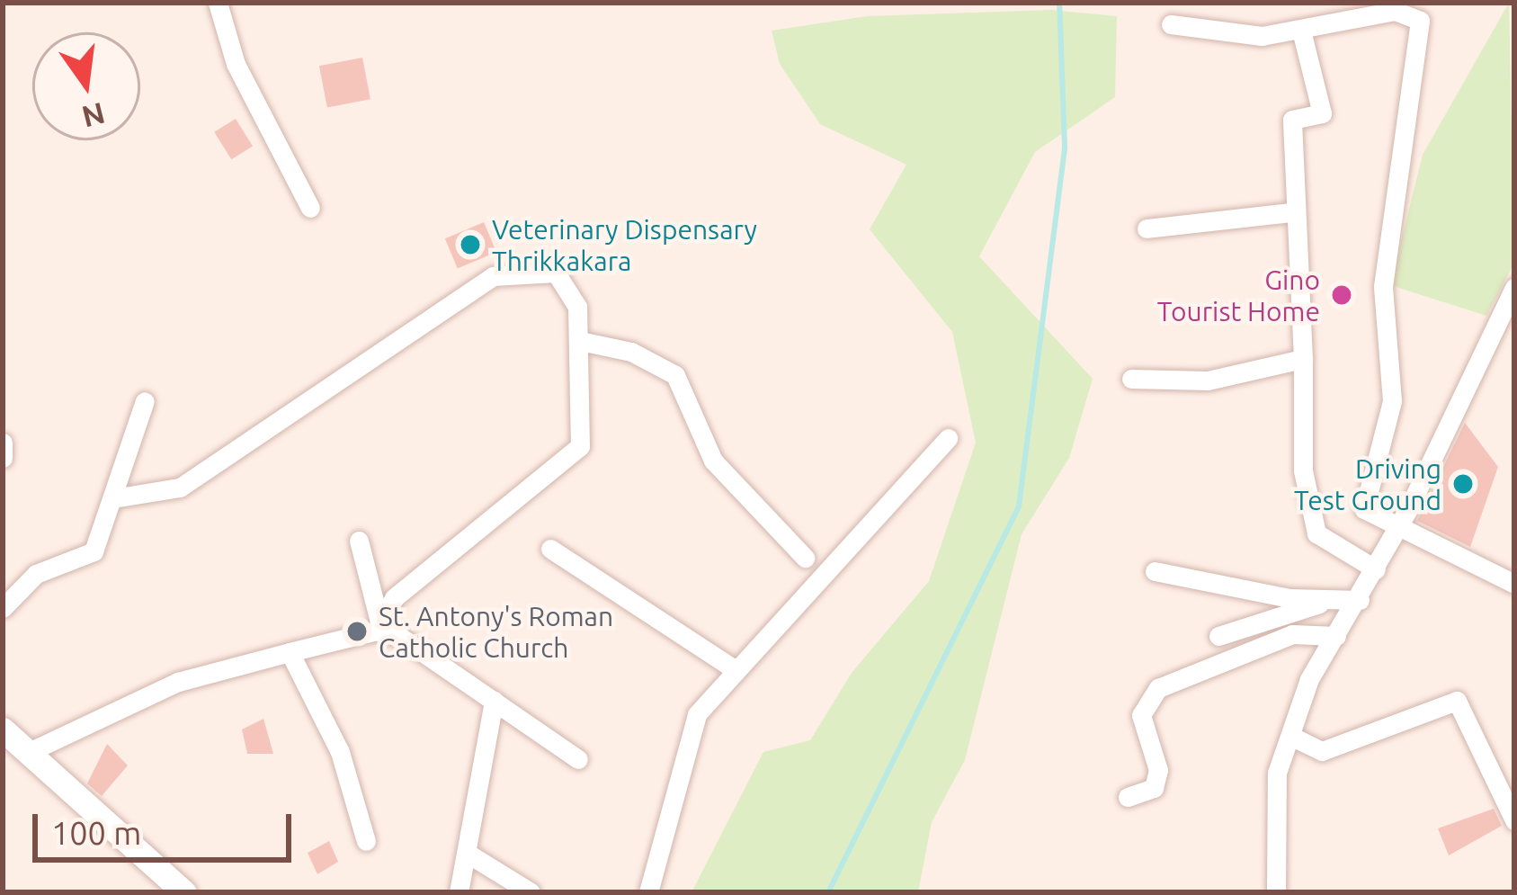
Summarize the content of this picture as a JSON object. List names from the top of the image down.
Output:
{
  "places": [
    "Veterinary Dispensary Thrikkakara",
    "Gino Tourist Home",
    "Driving Test Ground",
    "St. Antony's Roman Catholic Church"
  ],
  "scale_bar": "100 m",
  "north": "bottom"
}
